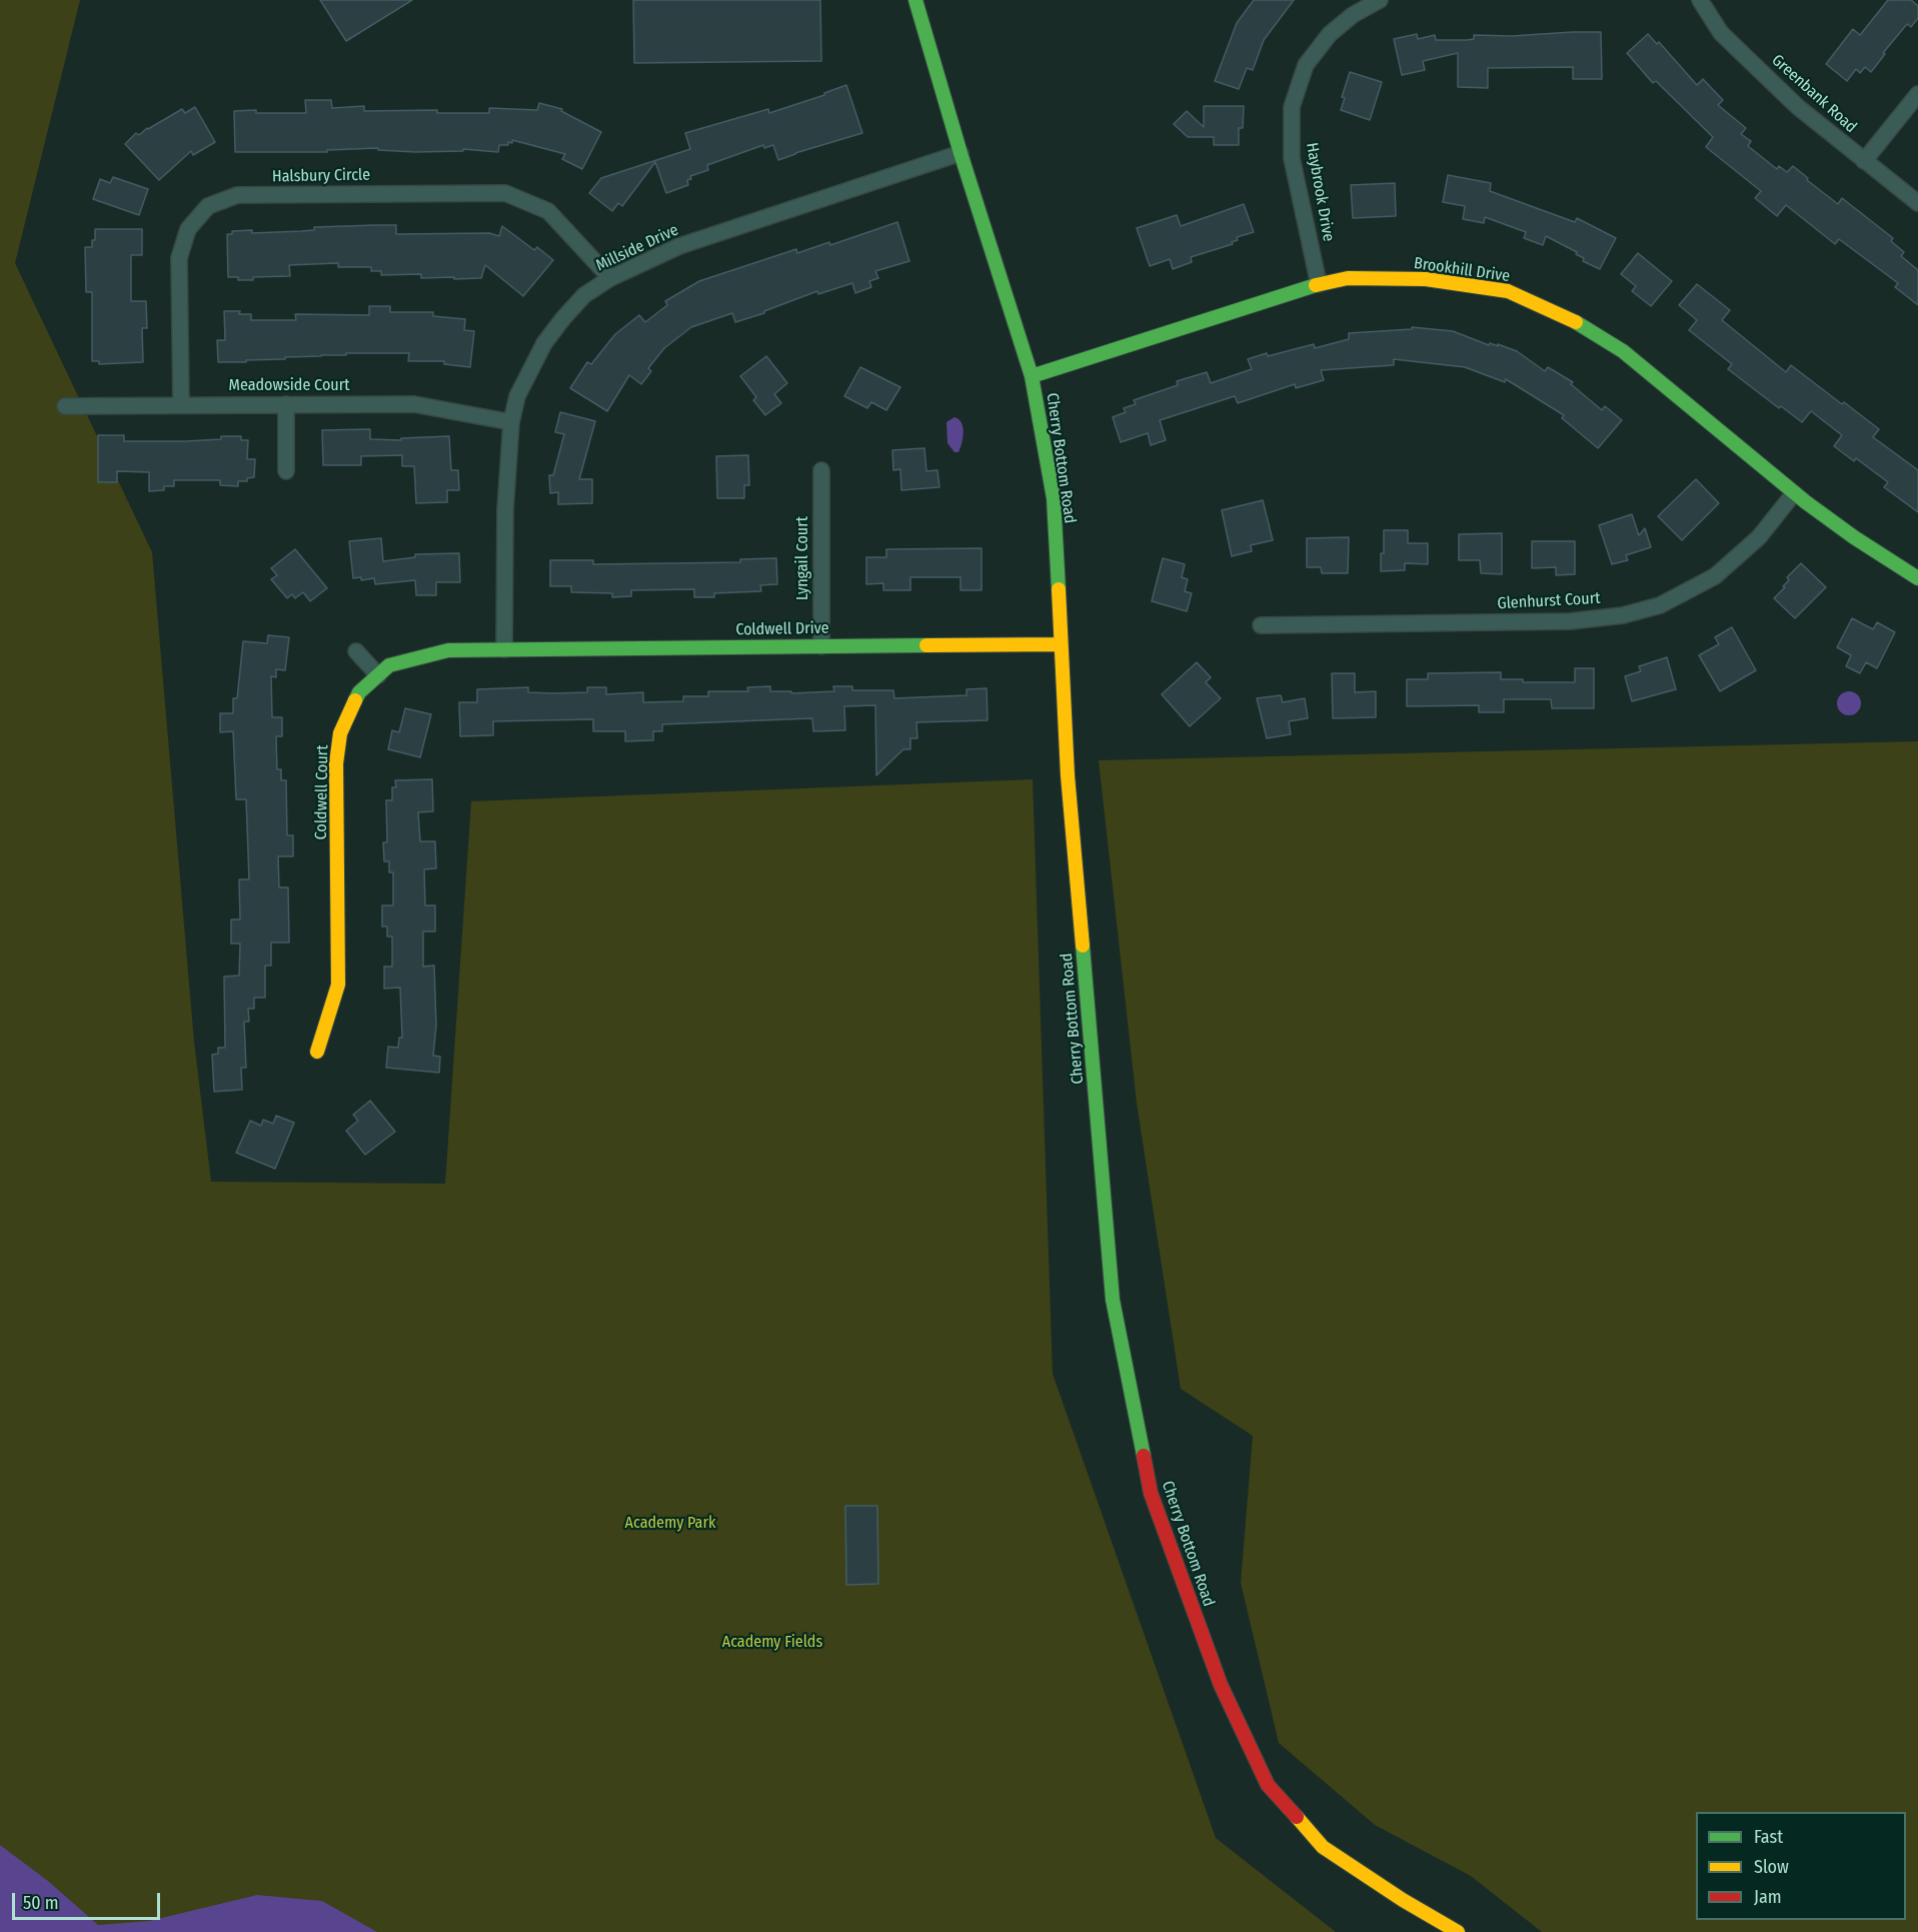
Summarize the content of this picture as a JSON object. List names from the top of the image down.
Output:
{
  "streets": {
    "street": [
      "Greenbank Road",
      "Halsbury Circle",
      "Haybrook Drive",
      "Millside Drive",
      "Brookhill Drive",
      "Meadowside Court",
      "Cherry Bottom Road",
      "Lyngail Court",
      "Glenhurst Court",
      "Coldwell Drive",
      "Coldwell Court"
    ]
  },
  "crossings": [
    ["Halsbury Circle", "Millside Drive"],
    ["Halsbury Circle", "Meadowside Court"],
    ["Haybrook Drive", "Brookhill Drive"],
    ["Millside Drive", "Meadowside Court"],
    ["Millside Drive", "Cherry Bottom Road"],
    ["Millside Drive", "Coldwell Drive"],
    ["Millside Drive", "Coldwell Court"],
    ["Brookhill Drive", "Cherry Bottom Road"],
    ["Brookhill Drive", "Glenhurst Court"],
    ["Cherry Bottom Road", "Coldwell Drive"],
    ["Lyngail Court", "Coldwell Drive"],
    ["Coldwell Drive", "Coldwell Court"]
  ],
  "parks": ["Academy Park", "Academy Fields"],
  "legend": ["Fast", "Slow", "Jam"],
  "scale_bar": "50 m"
}
